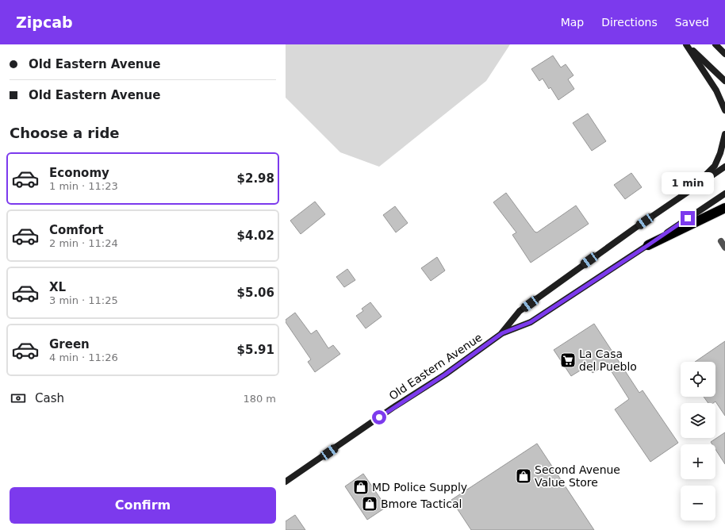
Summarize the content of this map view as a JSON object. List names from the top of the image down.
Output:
{
  "streets": {
    "street": ["Old Eastern Avenue"]
  },
  "places": {
    "supermarket": ["La Casa del Pueblo"],
    "shop": ["Second Avenue Value Store", "MD Police Supply", "Bmore Tactical"]
  },
  "page": {
    "header": "Zipcab",
    "nav": ["Map", "Directions", "Saved"],
    "banner": ["Old Eastern Avenue", "Old Eastern Avenue"],
    "heading": "Choose a ride",
    "list": [
      {
        "name": "Economy",
        "note": "1 min · 11:23",
        "value": "$2.98"
      },
      {
        "name": "Comfort",
        "note": "2 min · 11:24",
        "value": "$4.02"
      },
      {
        "name": "XL",
        "note": "3 min · 11:25",
        "value": "$5.06"
      },
      {
        "name": "Green",
        "note": "4 min · 11:26",
        "value": "$5.91"
      }
    ],
    "bubble": "1 min",
    "map_buttons": ["+", "−"],
    "pay": ["Cash", "180 m"],
    "buttons": "Confirm"
  }
}
